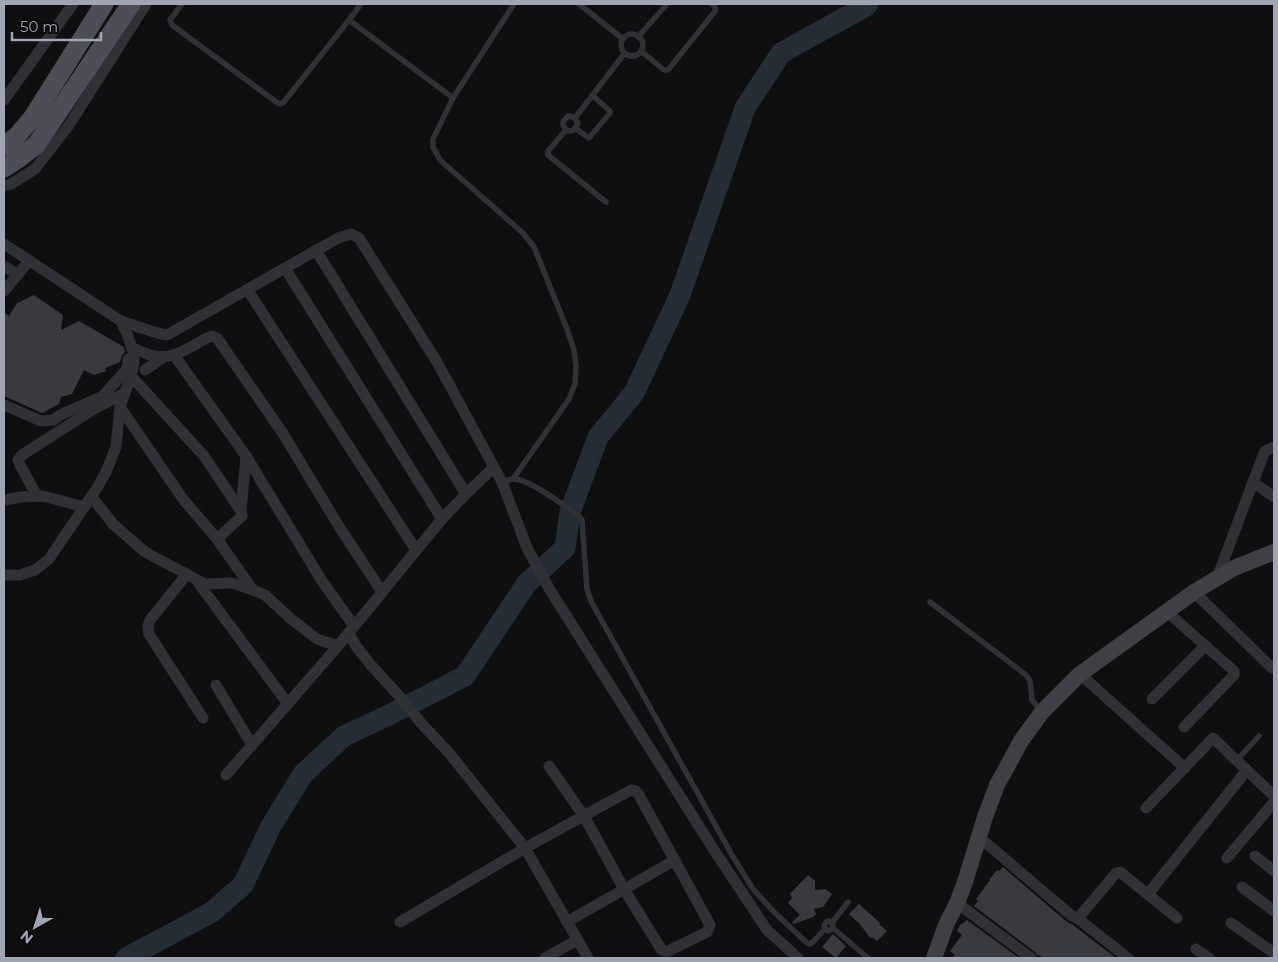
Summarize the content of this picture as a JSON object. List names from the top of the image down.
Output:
{
  "scale_bar": "50 m",
  "north": "bottom left"
}
